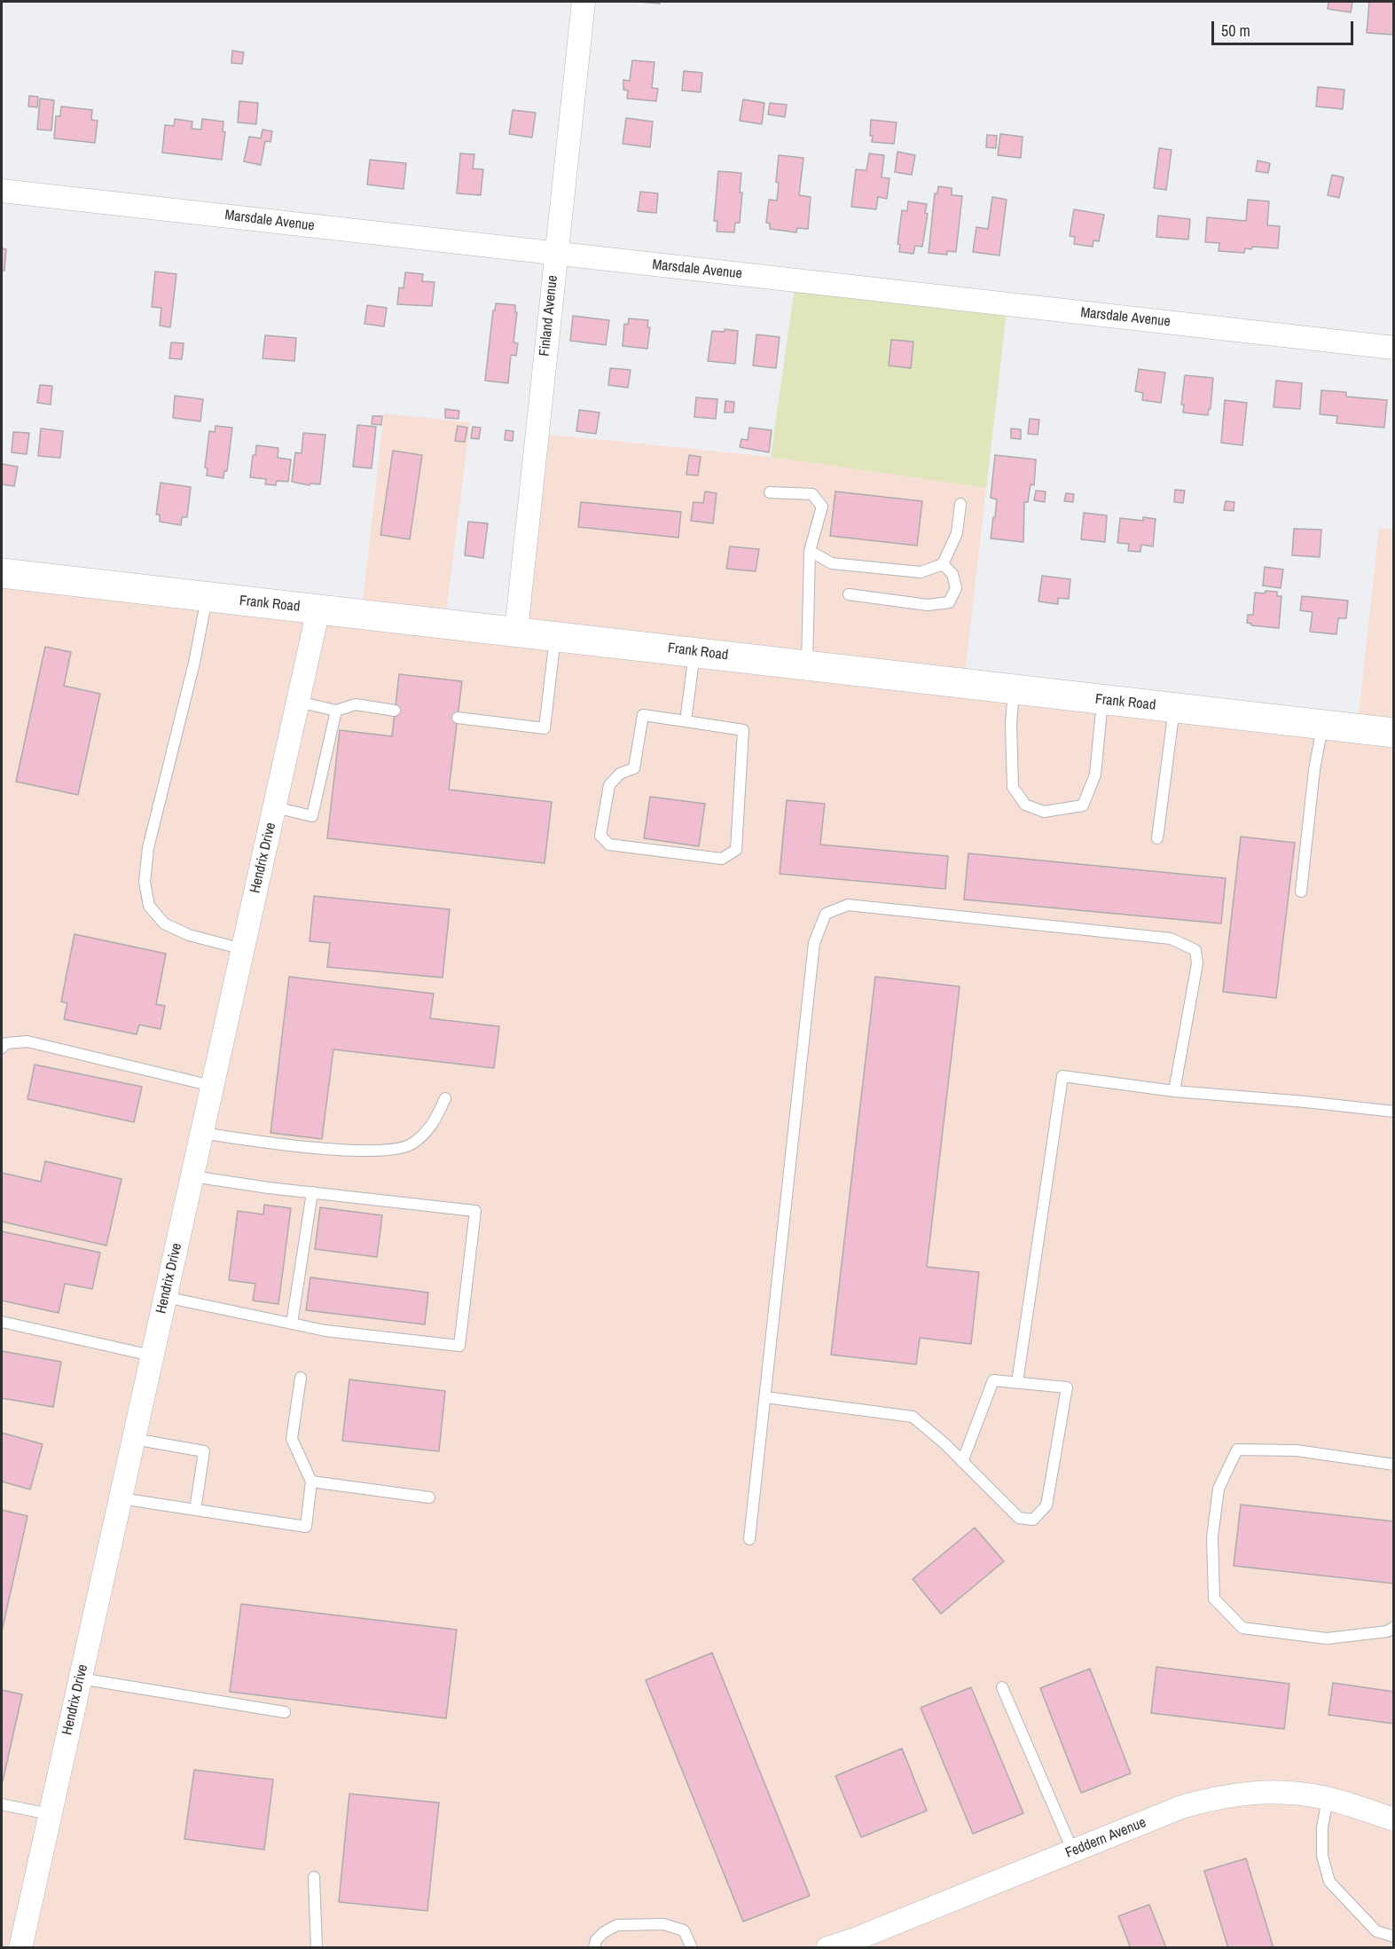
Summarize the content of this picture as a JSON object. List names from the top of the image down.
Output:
{
  "streets": {
    "main road": ["Frank Road"],
    "street": [
      "Marsdale Avenue",
      "Finland Avenue",
      "Hendrix Drive",
      "Feddern Avenue"
    ]
  },
  "crossings": [
    ["Marsdale Avenue", "Finland Avenue"],
    ["Finland Avenue", "Frank Road"],
    ["Frank Road", "Hendrix Drive"]
  ],
  "scale_bar": "50 m"
}
